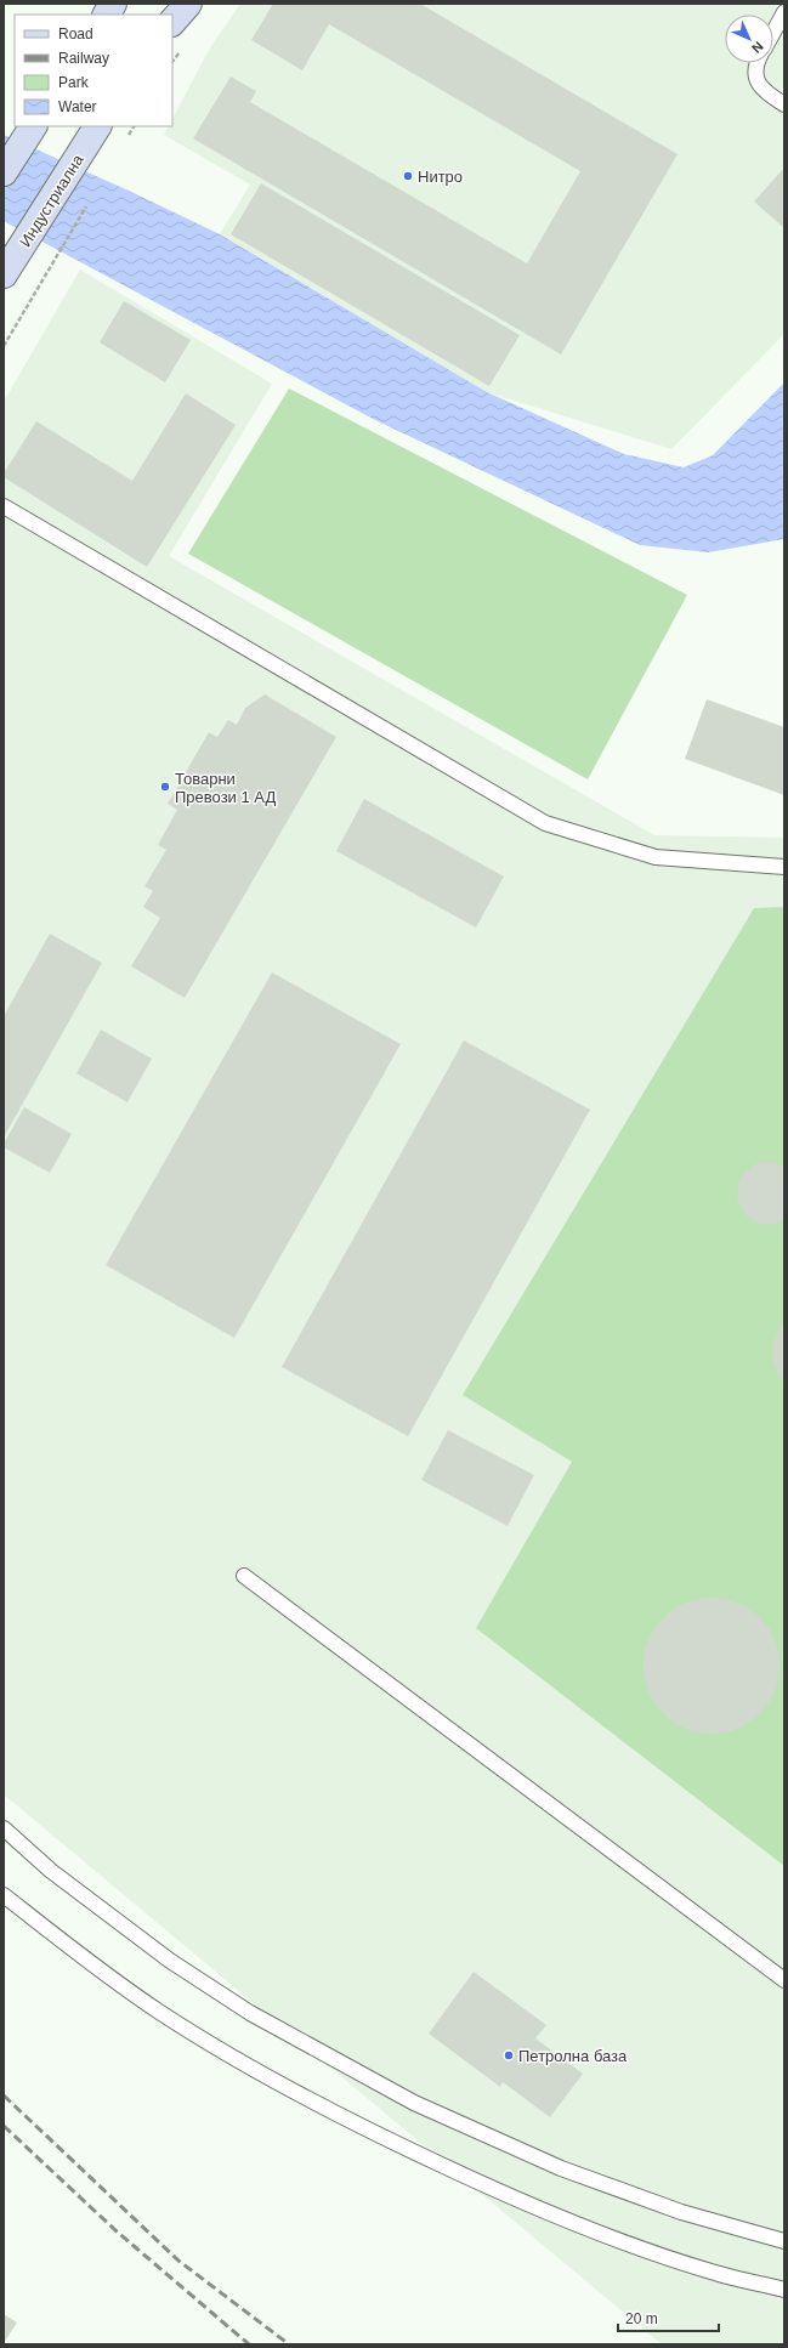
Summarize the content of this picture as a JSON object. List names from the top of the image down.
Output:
{
  "streets": {
    "main road": ["Индустриална"]
  },
  "places": ["Нитро", "Товарни Превози 1 АД", "Петролна база"],
  "legend": [
    "Road",
    "Railway",
    "Park",
    "Water"
  ],
  "scale_bar": "20 m",
  "north": "bottom right"
}
